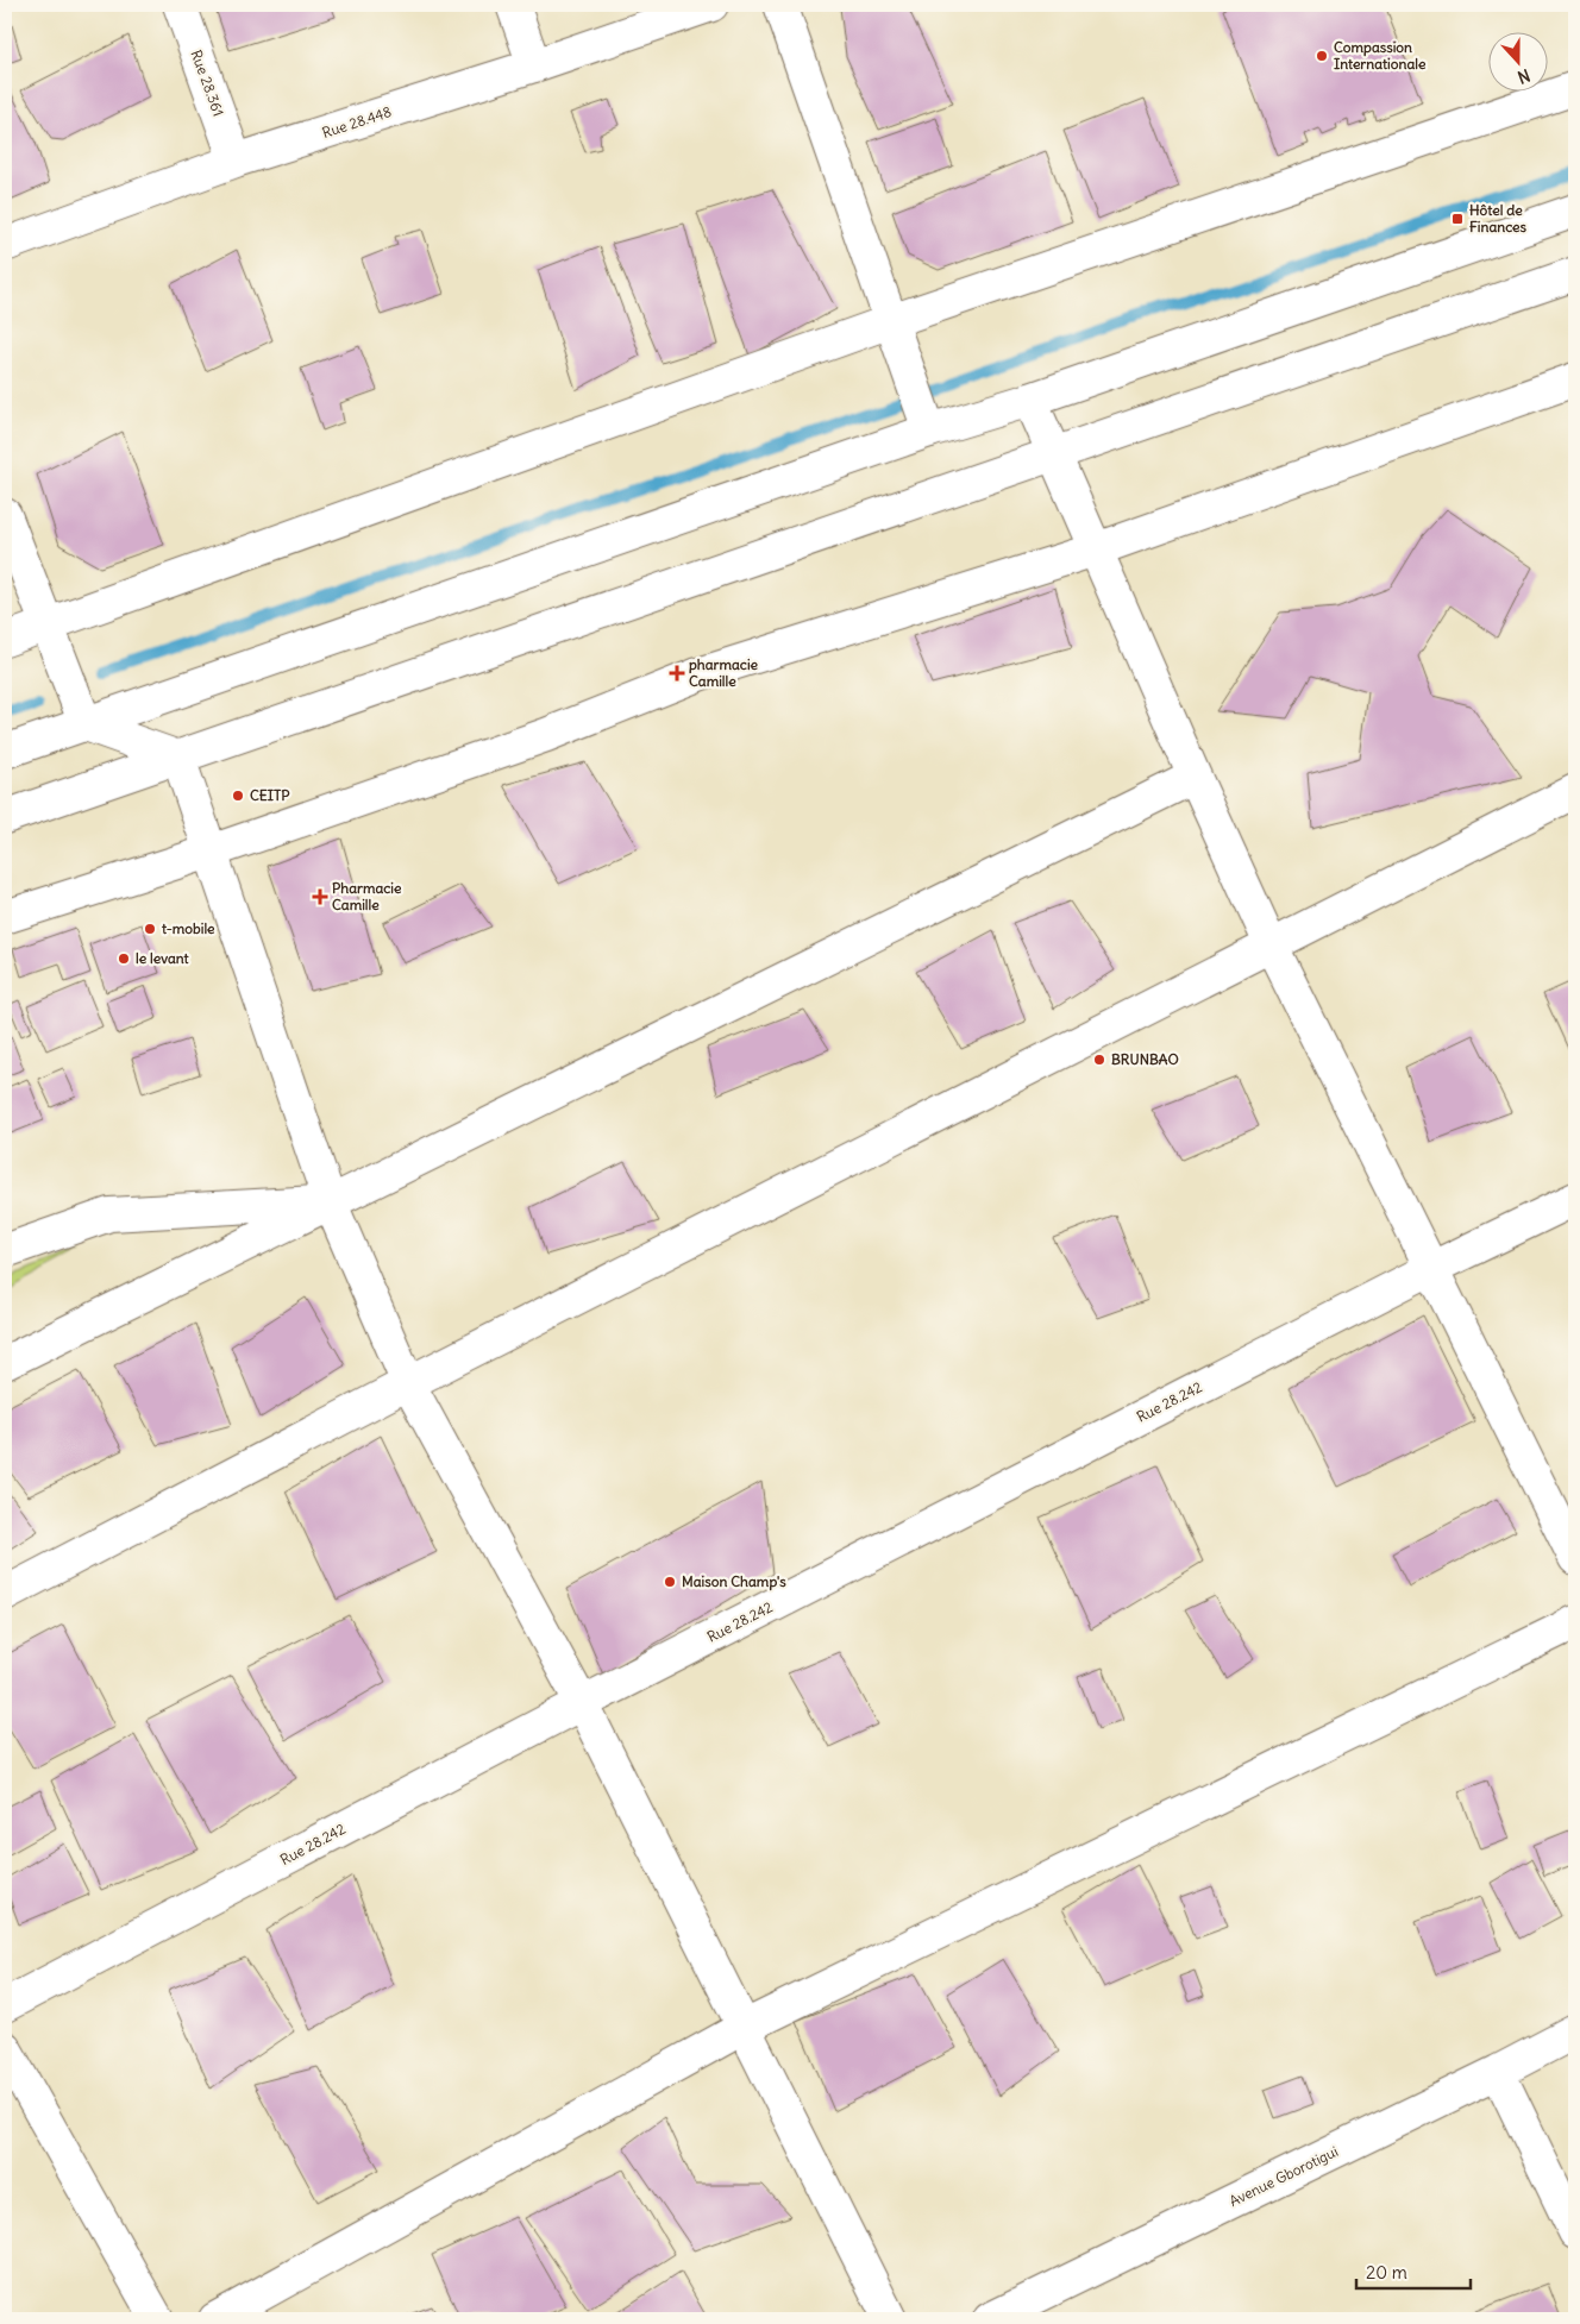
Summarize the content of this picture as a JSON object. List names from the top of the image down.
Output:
{
  "streets": {
    "street": [
      "Rue 28.361",
      "Rue 28.448",
      "Rue 28.242",
      "Avenue Gborotigui"
    ]
  },
  "crossings": [
    ["Rue 28.361", "Rue 28.448"]
  ],
  "places": {
    "other": [
      "Compassion Internationale",
      "CEITP",
      "t-mobile",
      "le levant",
      "BRUNBAO",
      "Maison Champ's"
    ],
    "transit": ["Hôtel de Finances"],
    "health": ["pharmacie Camille", "Pharmacie Camille"]
  },
  "scale_bar": "20 m",
  "north": "bottom"
}
